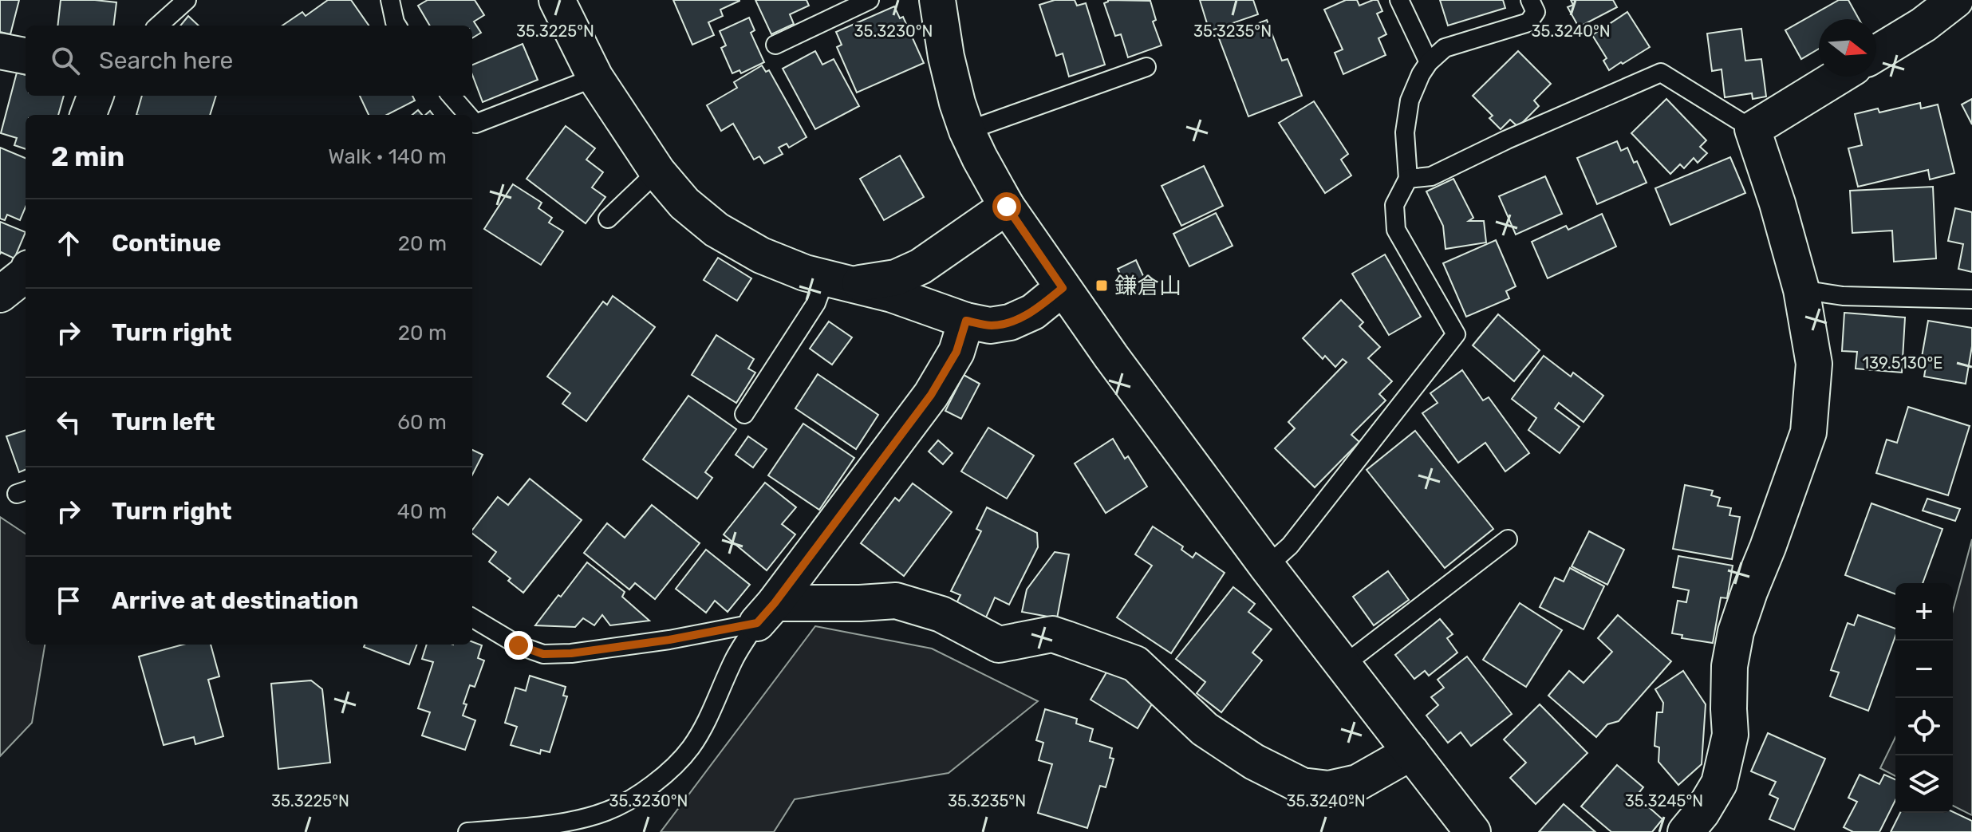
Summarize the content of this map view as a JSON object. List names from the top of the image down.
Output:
{
  "places": {
    "transit": ["鎌倉山"]
  },
  "north": "right",
  "page": {
    "search": "Search here",
    "heading": ["2 min", "Walk · 140 m"],
    "list": [
      ["Continue", "20 m"],
      ["Turn right", "20 m"],
      ["Turn left", "60 m"],
      ["Turn right", "40 m"],
      "Arrive at destination"
    ],
    "map_buttons": ["+", "−"]
  },
  "coordinates": [
    "35.3225°N",
    "35.3230°N",
    "35.3235°N",
    "35.3240°N",
    "139.5130°E",
    "35.3245°N"
  ]
}
